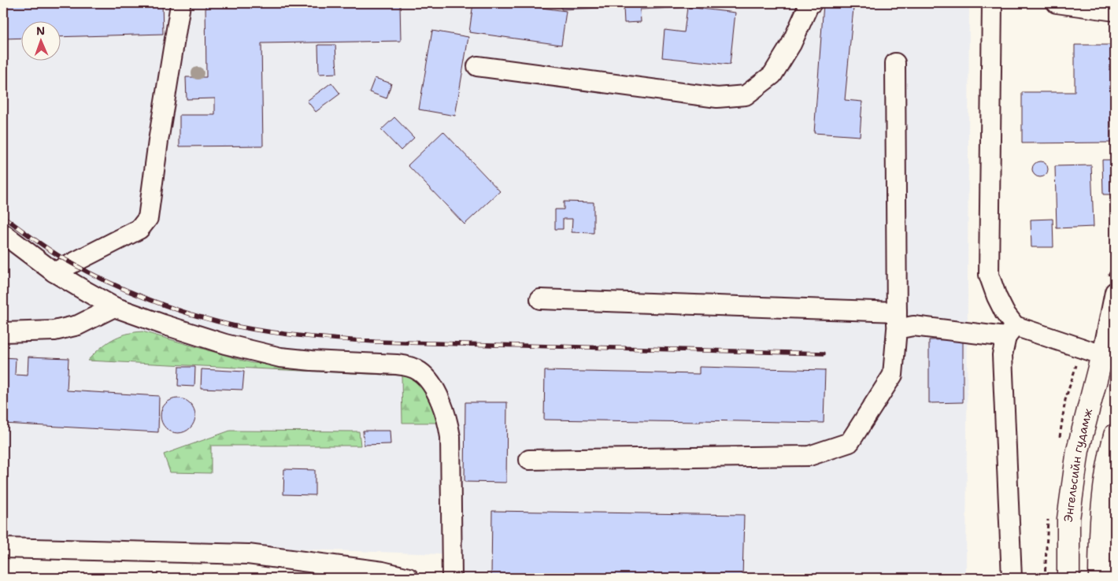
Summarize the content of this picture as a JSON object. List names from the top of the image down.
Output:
{
  "streets": {
    "main road": ["Энгельсийн гудамж"]
  },
  "north": "top"
}
